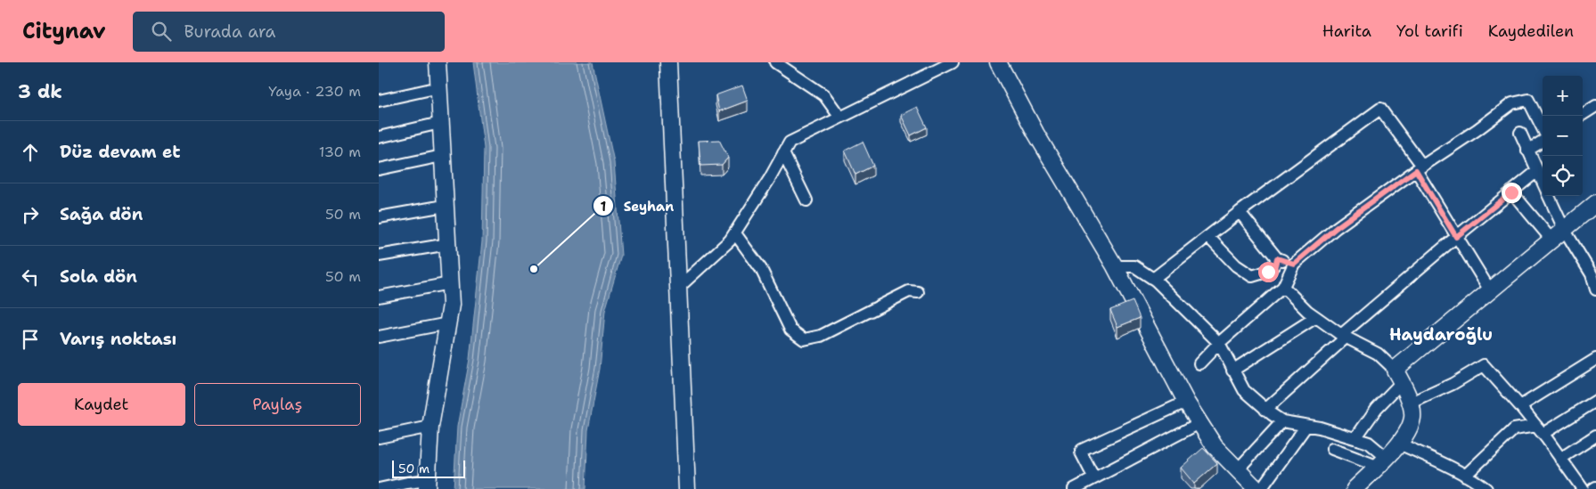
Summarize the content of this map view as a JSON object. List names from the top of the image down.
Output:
{
  "districts": ["Haydaroğlu"],
  "places": ["Seyhan"],
  "scale_bar": "50 m",
  "page": {
    "header": "Citynav",
    "search": "Burada ara",
    "nav": ["Harita", "Yol tarifi", "Kaydedilen"],
    "heading": ["3 dk", "Yaya · 230 m"],
    "map_buttons": ["+", "−"],
    "list": [
      ["Düz devam et", "130 m"],
      ["Sağa dön", "50 m"],
      ["Sola dön", "50 m"],
      "Varış noktası"
    ],
    "buttons": ["Kaydet", "Paylaş"],
    "scale": "50 m"
  }
}
